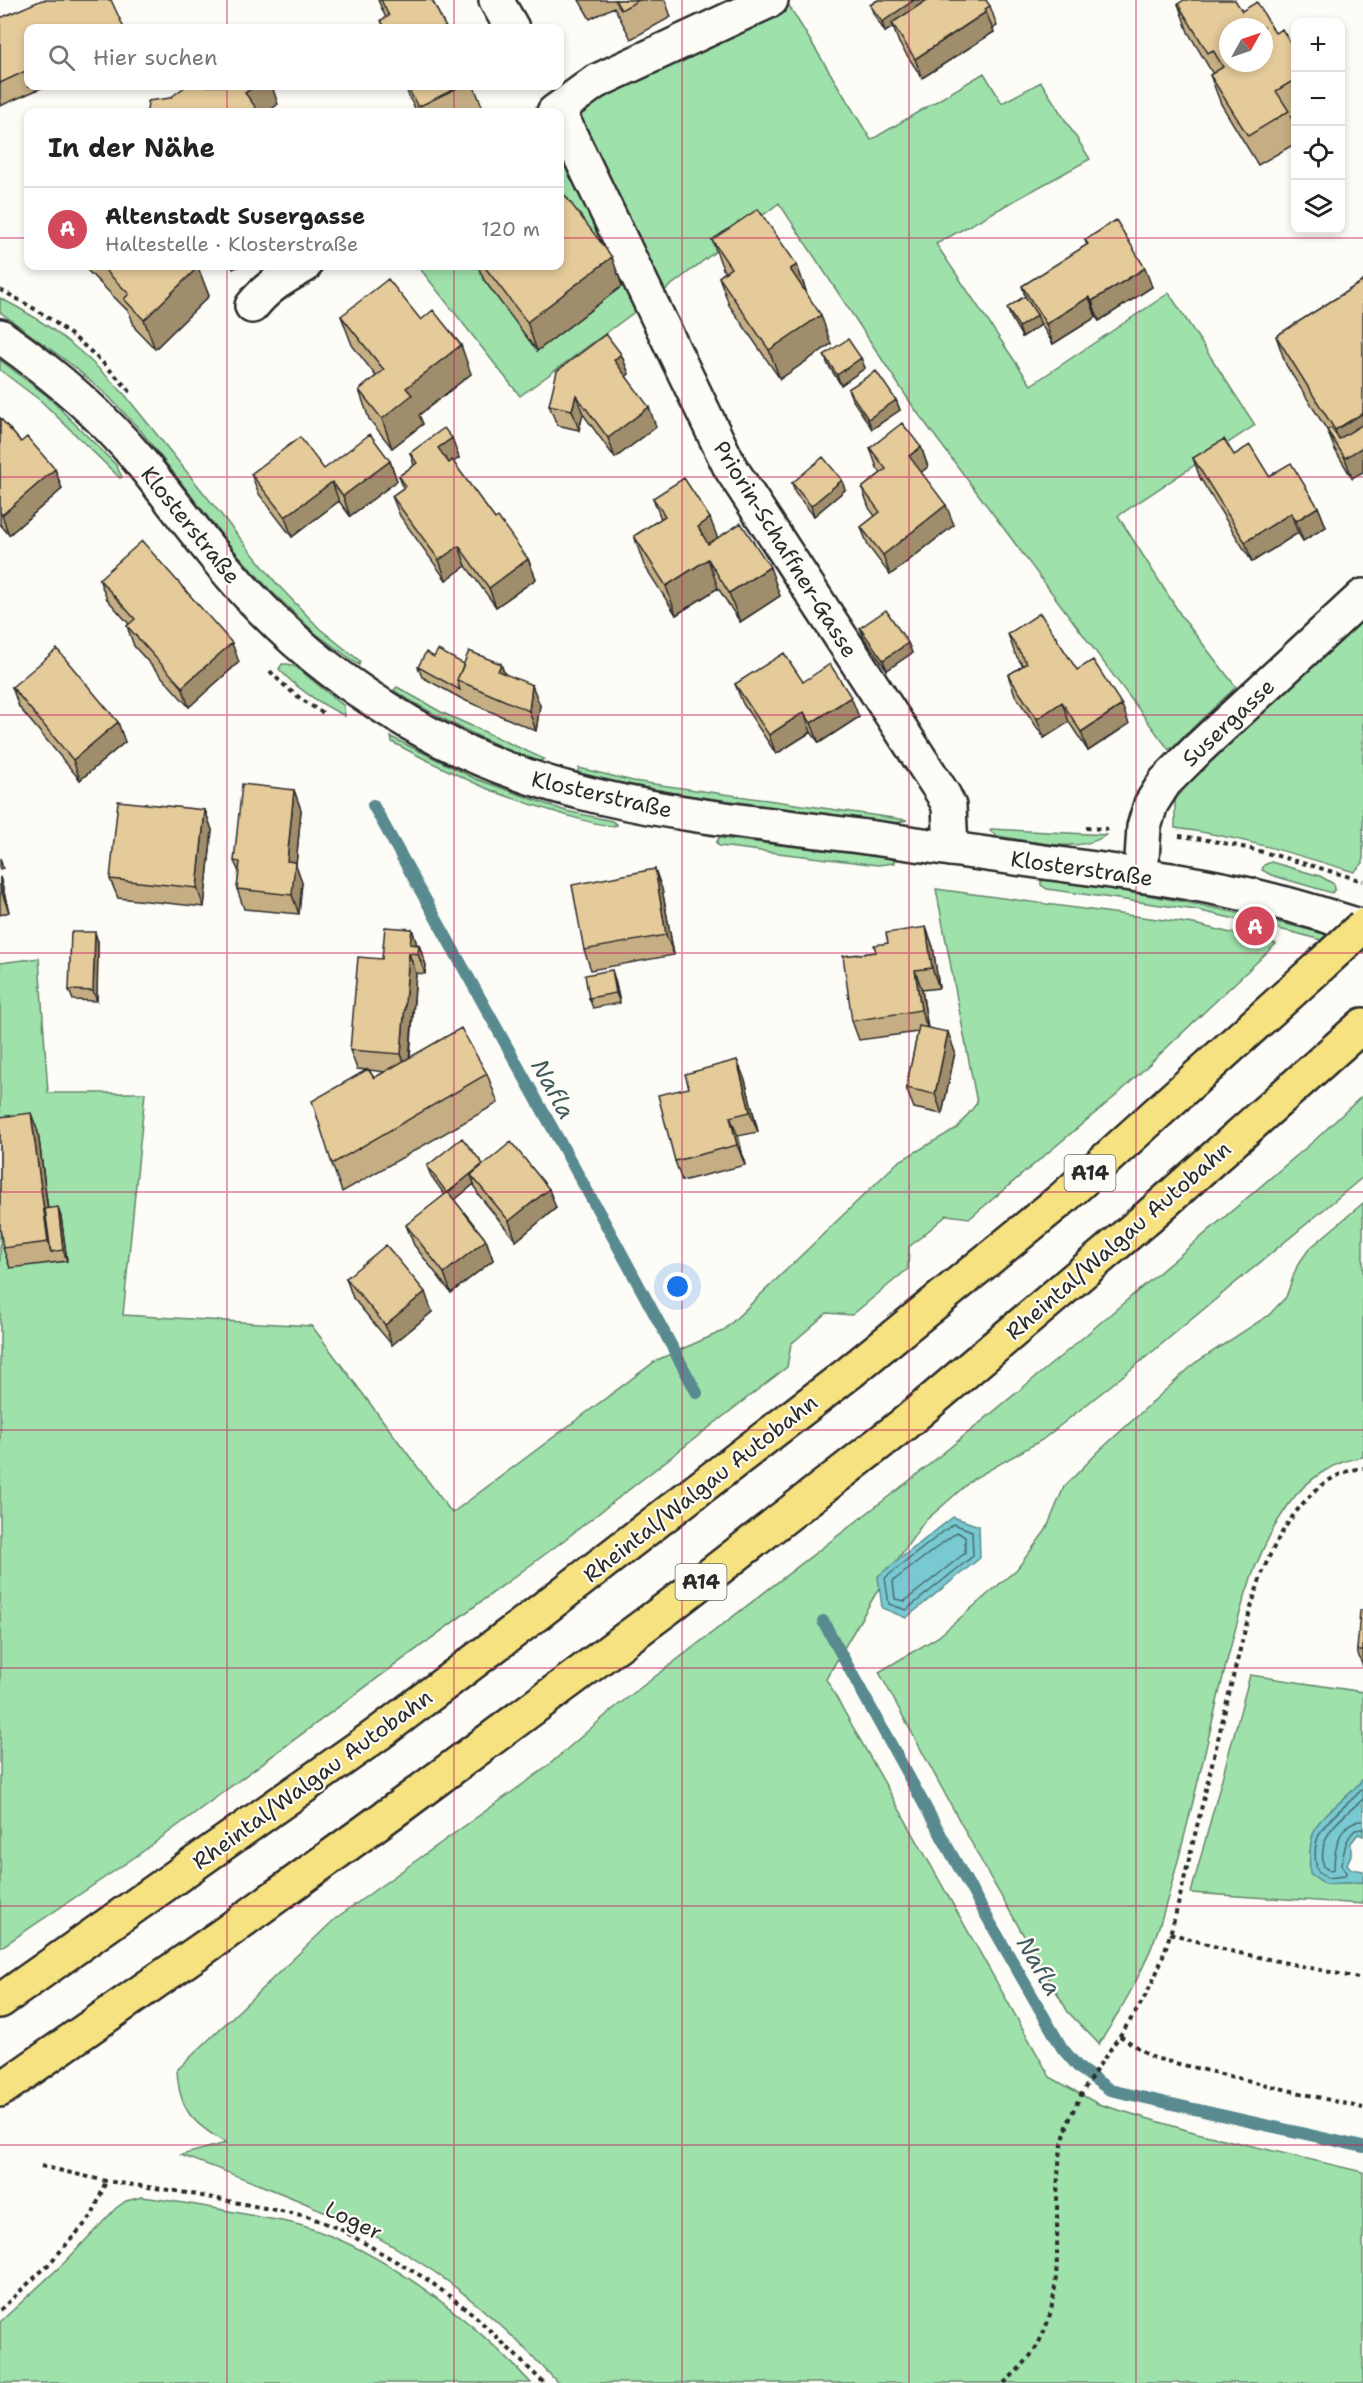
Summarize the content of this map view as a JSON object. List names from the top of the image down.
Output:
{
  "streets": {
    "highway": ["A14", "Rheintal/Walgau Autobahn"],
    "street": ["Klosterstraße", "Priorin-Schaffner-Gasse", "Susergasse"],
    "path": ["Loger"]
  },
  "crossings": [
    ["Klosterstraße", "Priorin-Schaffner-Gasse"],
    ["Klosterstraße", "Susergasse"],
    ["Klosterstraße", "Rheintal/Walgau Autobahn"]
  ],
  "water": ["Nafla"],
  "north": "top right",
  "page": {
    "map_buttons": ["+", "−"],
    "search": "Hier suchen",
    "heading": "In der Nähe",
    "list": [
      {
        "mark": "A",
        "name": "Altenstadt Susergasse",
        "note": "Haltestelle · Klosterstraße",
        "value": "120 m"
      }
    ],
    "pins": "A"
  }
}
